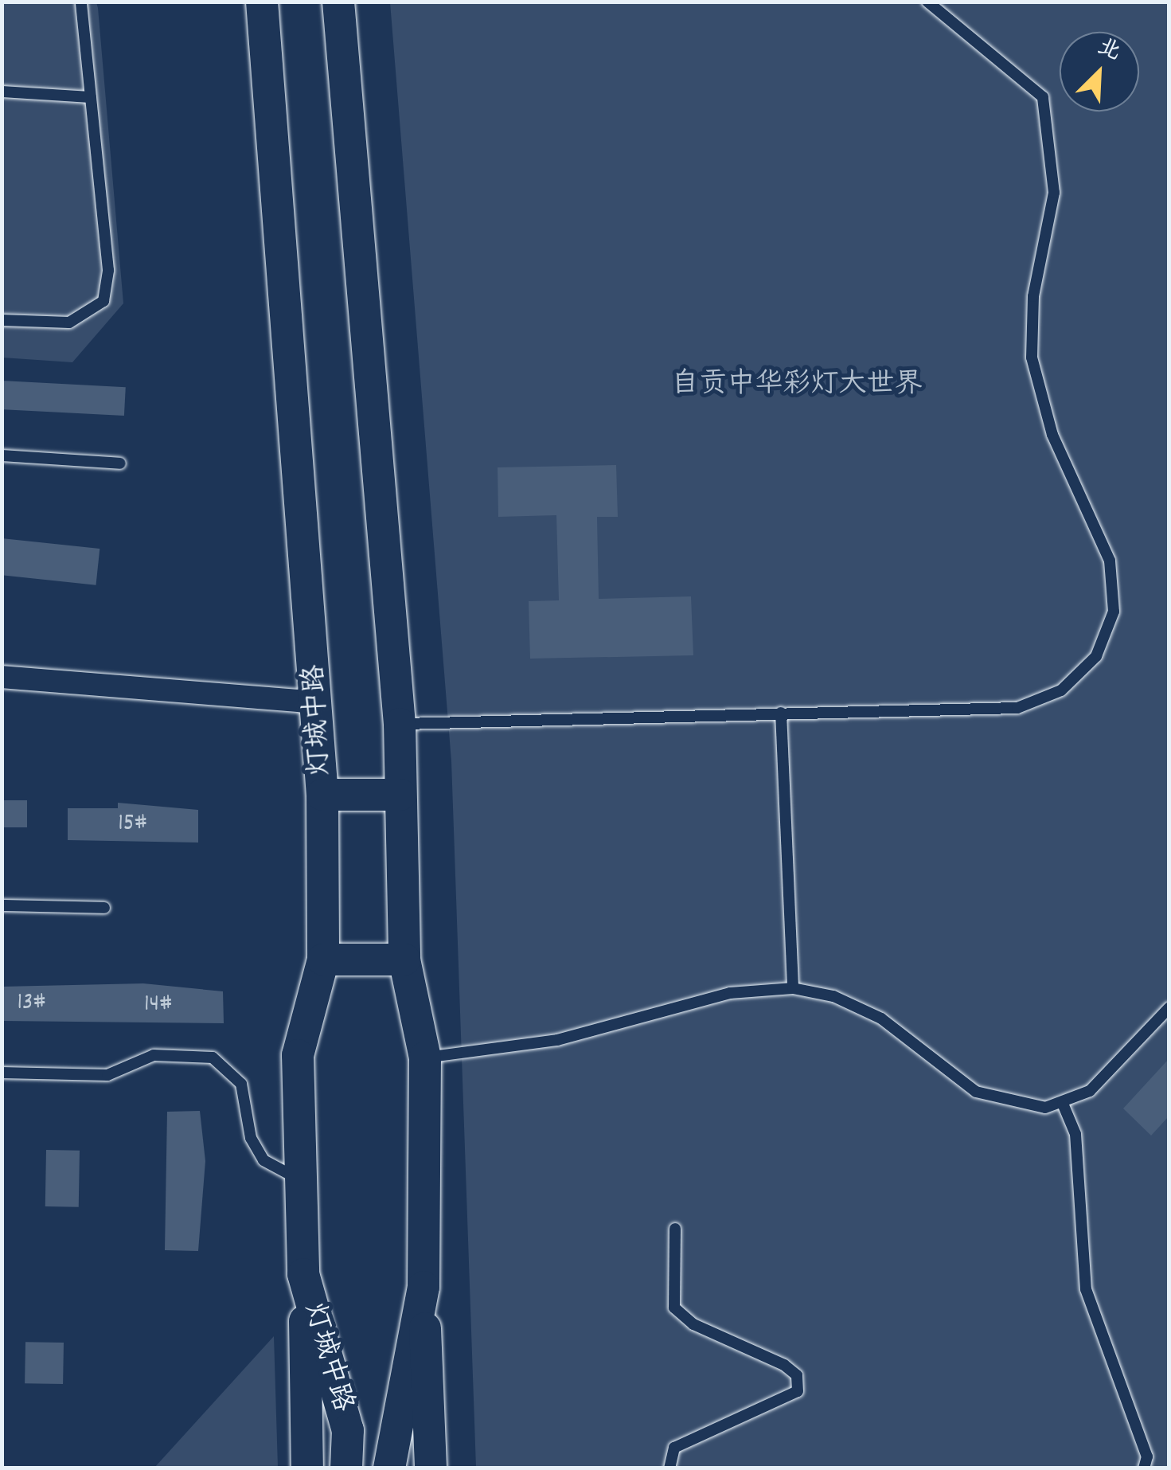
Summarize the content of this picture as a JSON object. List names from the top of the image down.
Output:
{
  "streets": {
    "main road": ["灯城中路"]
  },
  "parks": ["自贡中华彩灯大世界"],
  "house_numbers": ["15#", "13#", "14#"],
  "north": "top right"
}
